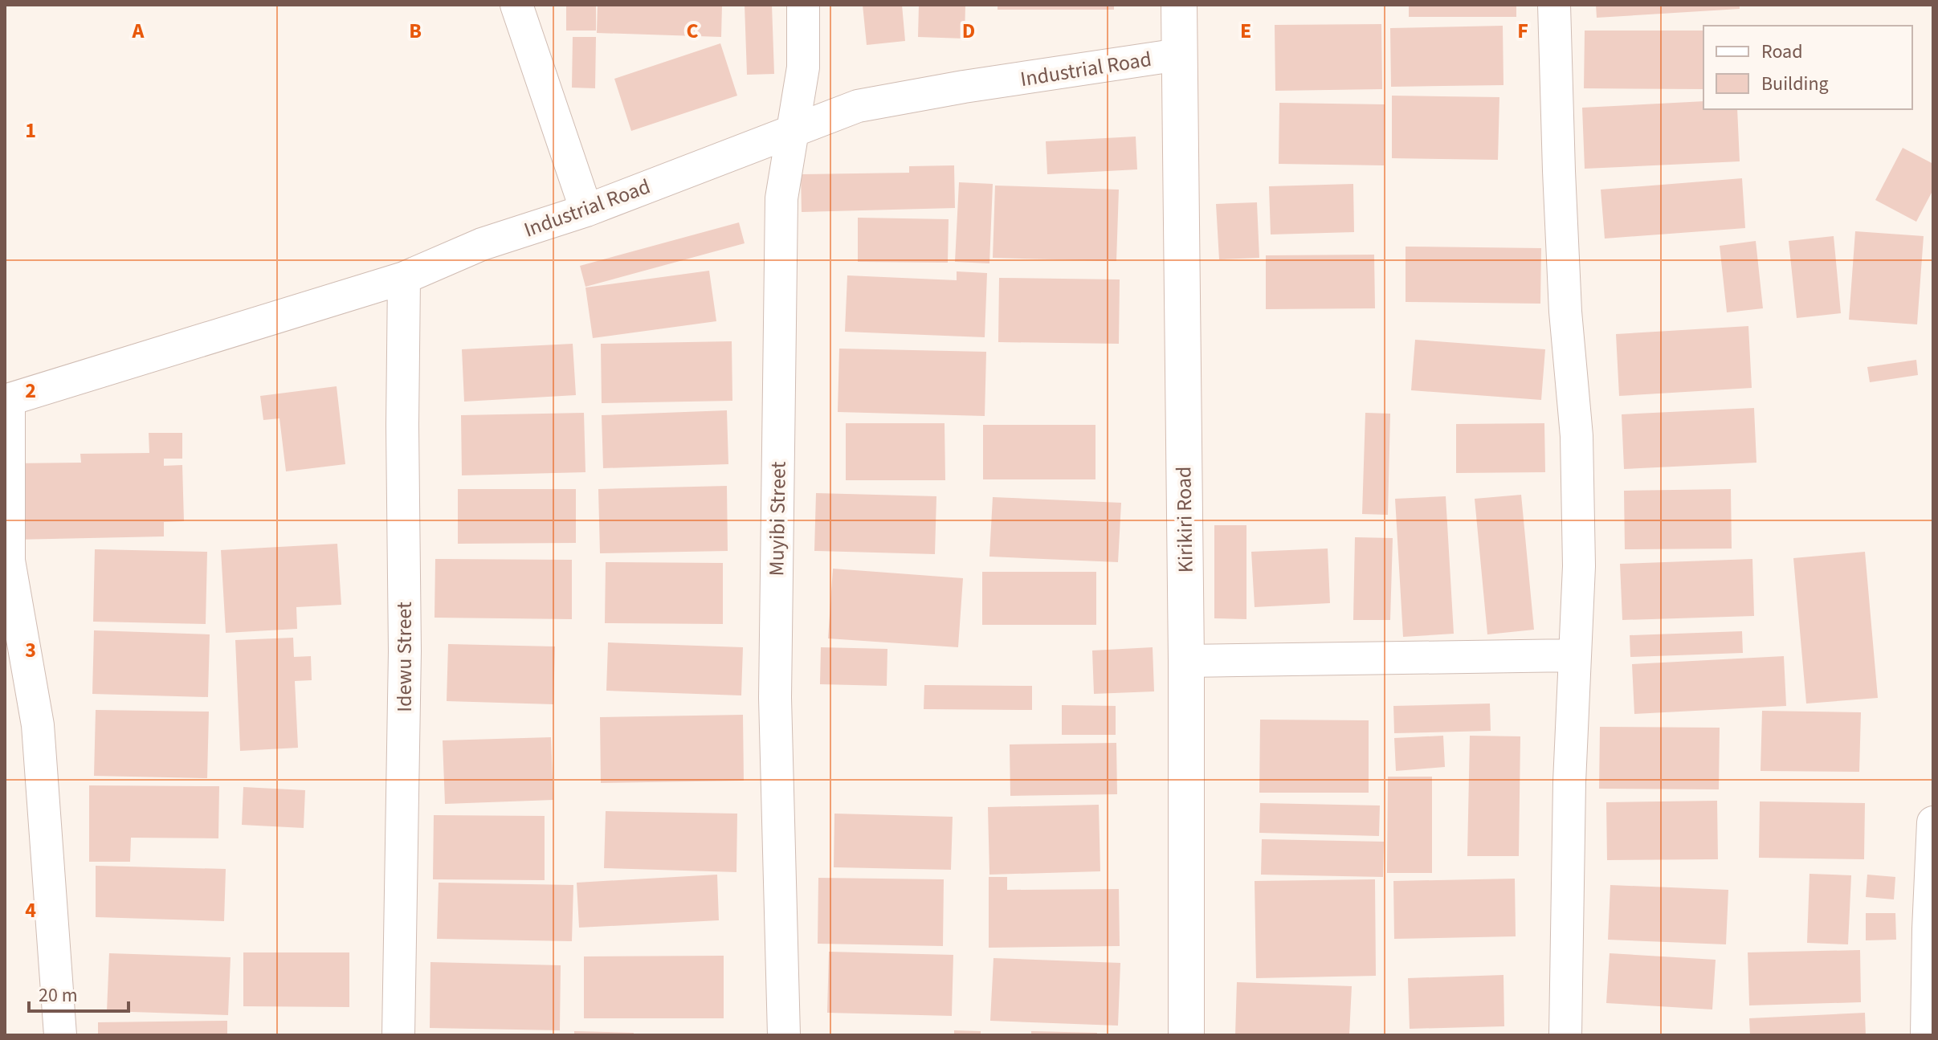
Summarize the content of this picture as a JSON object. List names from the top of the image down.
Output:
{
  "streets": {
    "main road": ["Kirikiri Road"],
    "street": ["Industrial Road", "Muyibi Street", "Idewu Street"]
  },
  "crossings": [
    ["Industrial Road", "Muyibi Street"],
    ["Industrial Road", "Kirikiri Road"],
    ["Industrial Road", "Idewu Street"]
  ],
  "legend": ["Road", "Building"],
  "scale_bar": "20 m",
  "grid": {
    "columns": [
      "A",
      "B",
      "C",
      "D",
      "E",
      "F"
    ],
    "rows": [
      "1",
      "2",
      "3",
      "4"
    ]
  }
}
